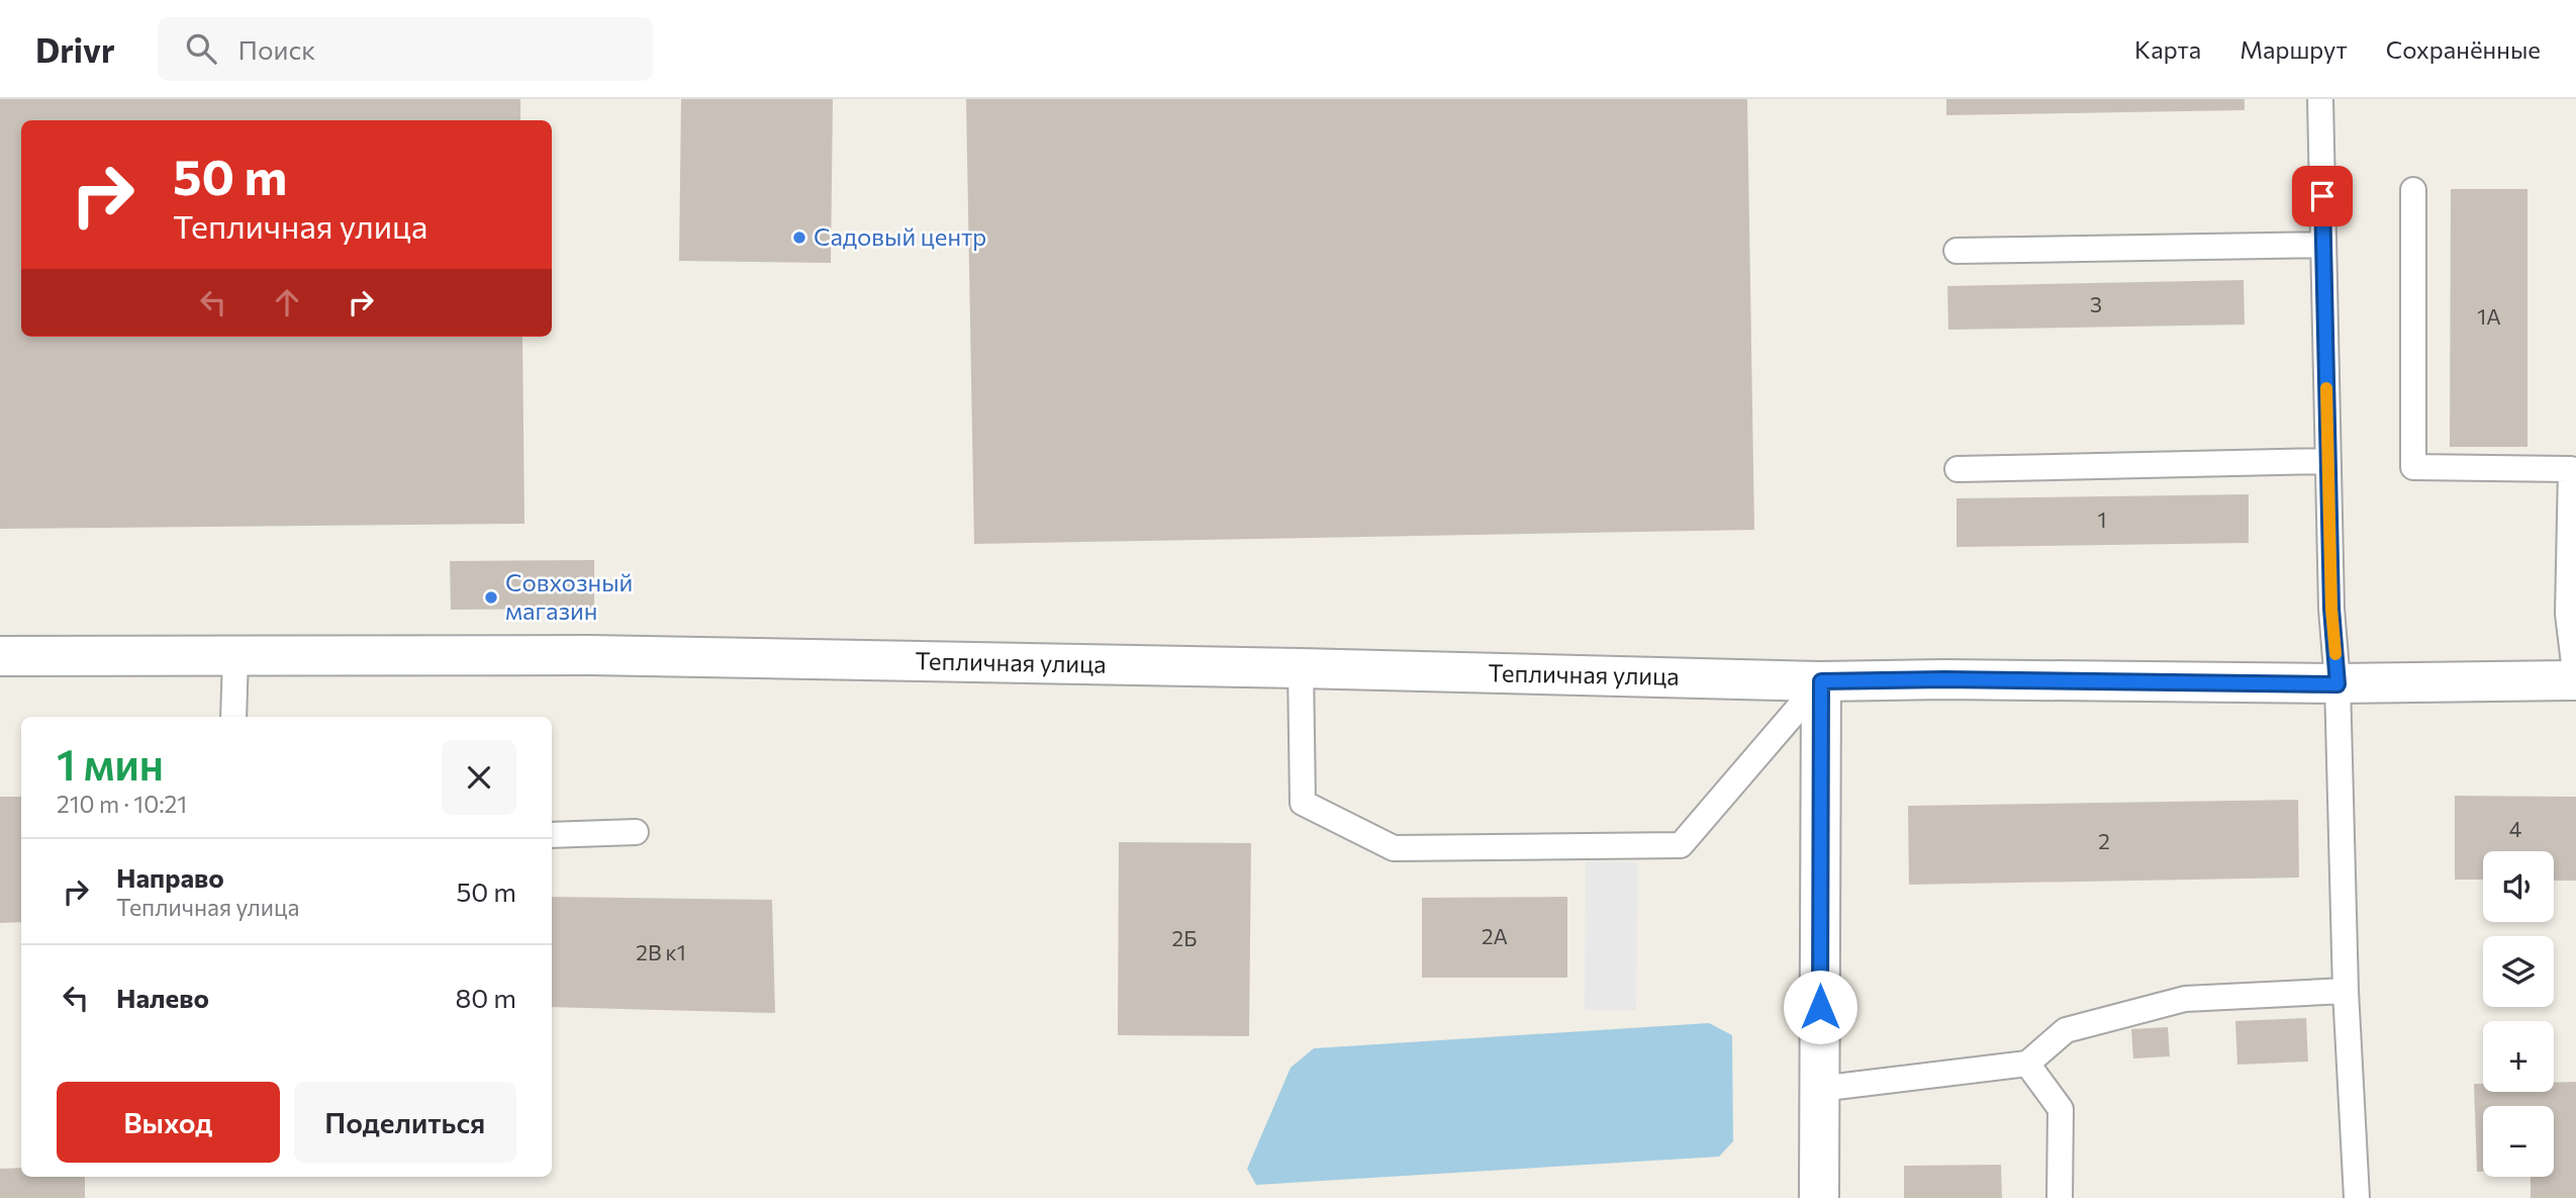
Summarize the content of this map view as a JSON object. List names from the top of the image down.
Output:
{
  "streets": {
    "street": ["Тепличная улица"]
  },
  "places": ["Садовый центр", "Совхозный магазин"],
  "house_numbers": [
    "3",
    "1А",
    "1",
    "4",
    "2",
    "2А",
    "2Б",
    "2В к1"
  ],
  "page": {
    "header": "Drivr",
    "search": "Поиск",
    "nav": ["Карта", "Маршрут", "Сохранённые"],
    "turn": ["50 m", "Тепличная улица"],
    "heading": ["1 мин", "210 m · 10:21"],
    "list": [
      {
        "name": "Направо",
        "note": "Тепличная улица",
        "value": "50 m"
      },
      {
        "name": "Налево",
        "value": "80 m"
      }
    ],
    "map_buttons": ["+", "−"],
    "buttons": ["Выход", "Поделиться"]
  }
}
